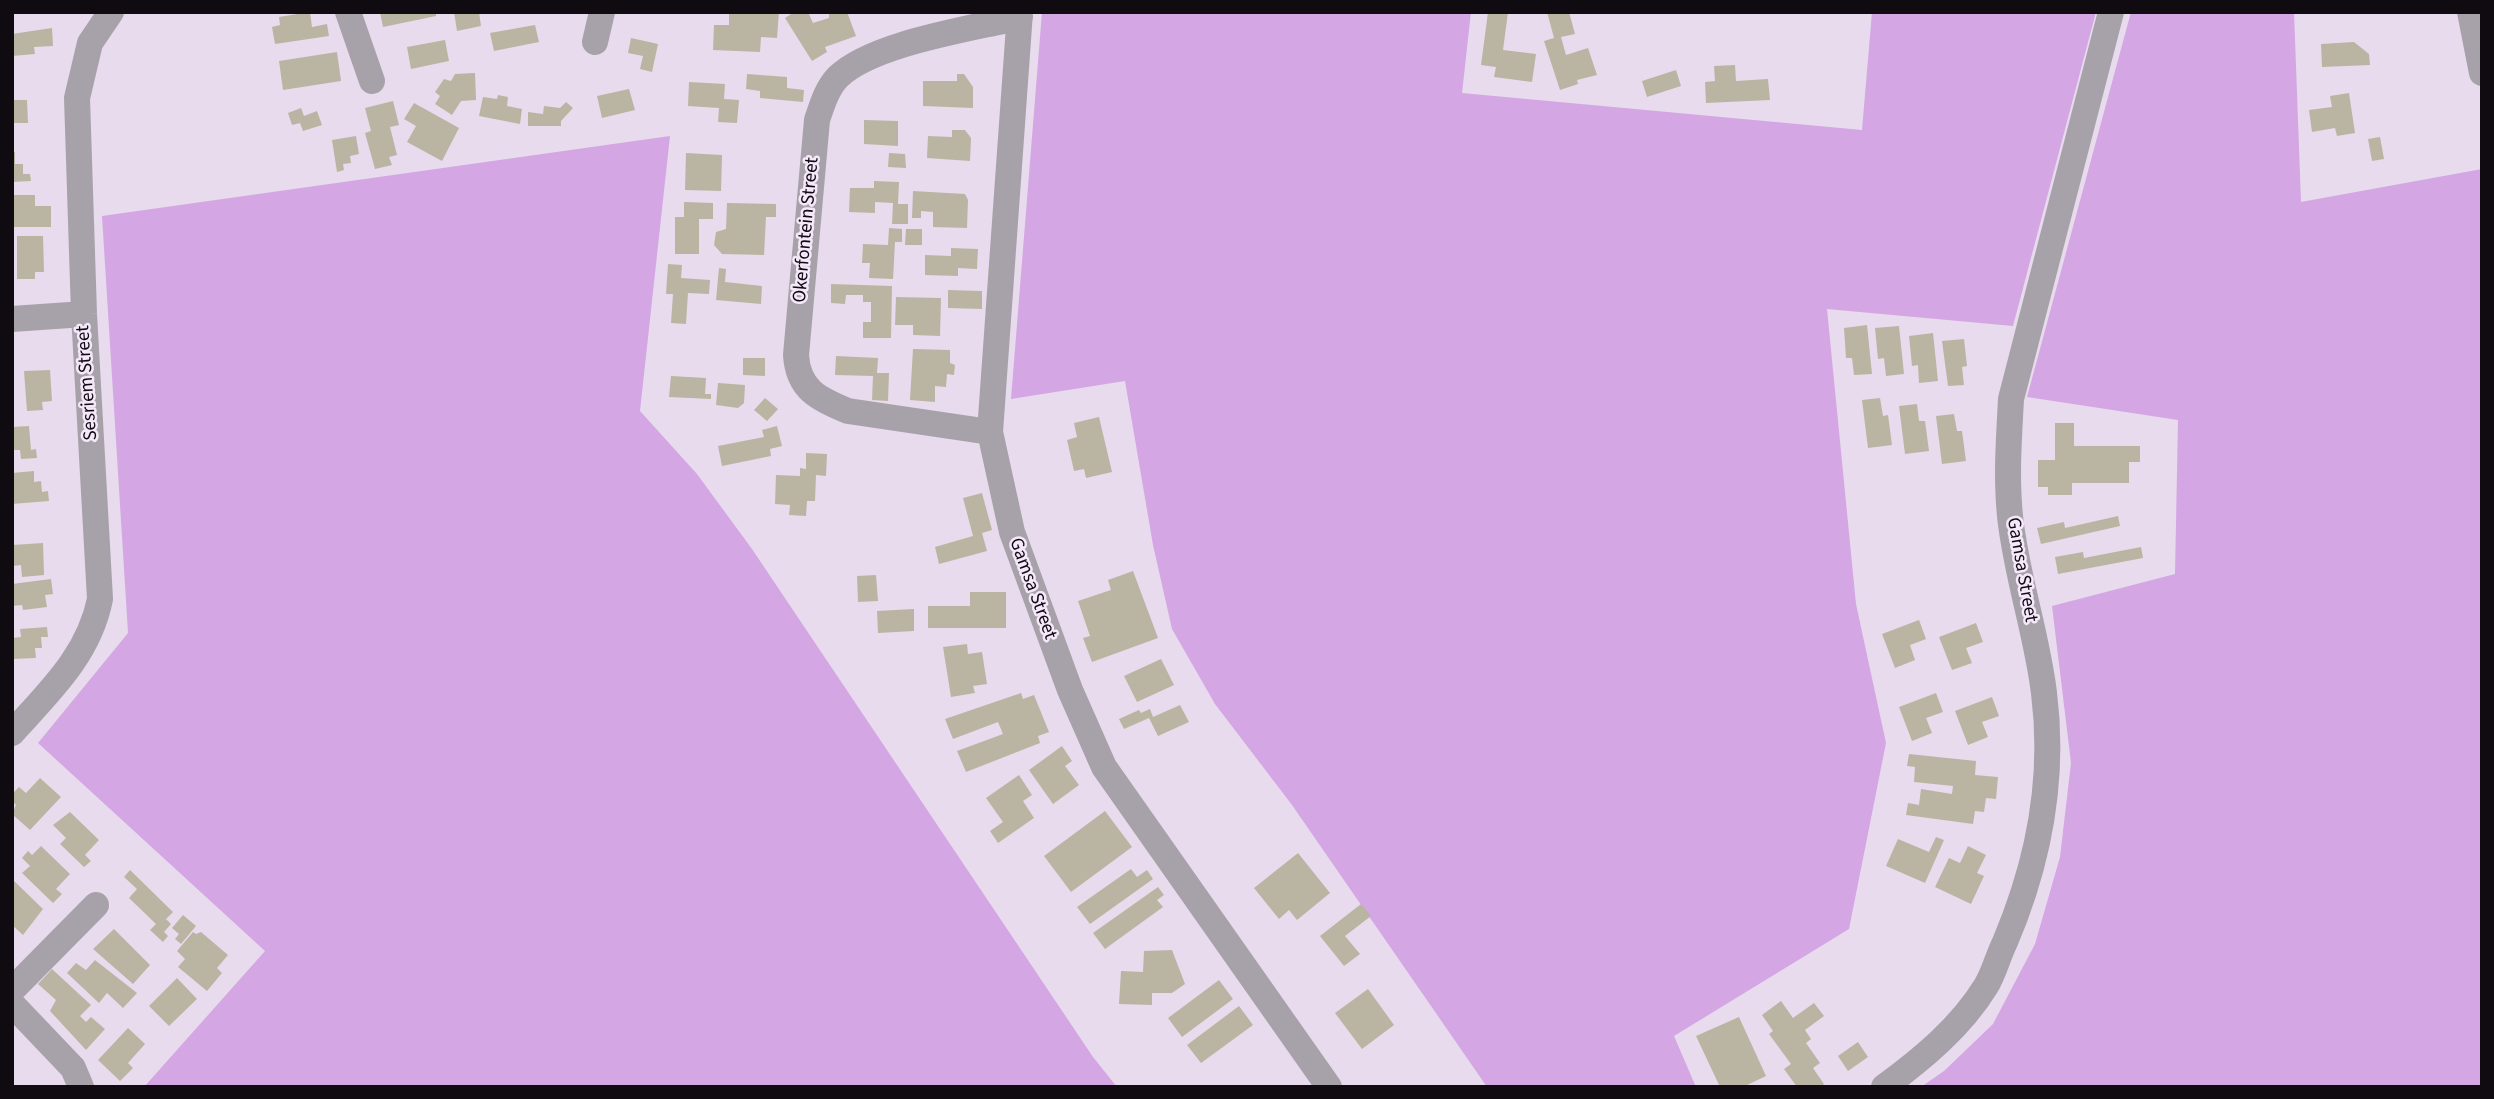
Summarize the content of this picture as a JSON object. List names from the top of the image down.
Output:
{
  "streets": {
    "street": ["Okerfontein Street", "Sesriem Street", "Gamsa Street"]
  },
  "crossings": [
    ["Okerfontein Street", "Gamsa Street"]
  ]
}
